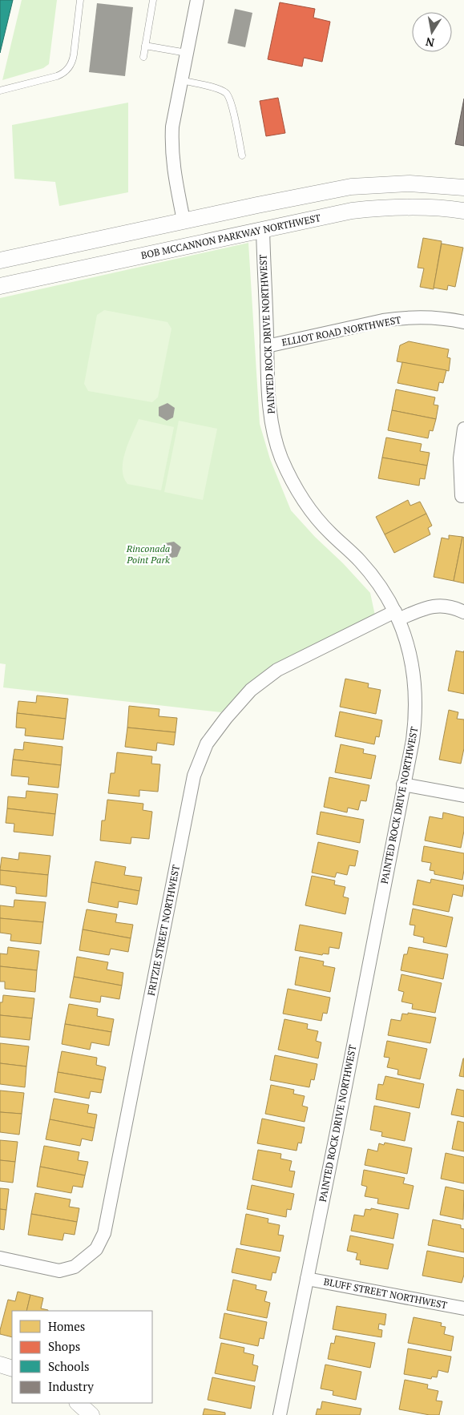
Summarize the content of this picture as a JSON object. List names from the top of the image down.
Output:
{
  "streets": {
    "street": [
      "BOB MCCANNON PARKWAY NORTHWEST",
      "ELLIOT ROAD NORTHWEST",
      "PAINTED ROCK DRIVE NORTHWEST",
      "FRITZIE STREET NORTHWEST",
      "BLUFF STREET NORTHWEST"
    ]
  },
  "crossings": [
    ["BOB MCCANNON PARKWAY NORTHWEST", "PAINTED ROCK DRIVE NORTHWEST"],
    ["ELLIOT ROAD NORTHWEST", "PAINTED ROCK DRIVE NORTHWEST"],
    ["PAINTED ROCK DRIVE NORTHWEST", "FRITZIE STREET NORTHWEST"],
    ["PAINTED ROCK DRIVE NORTHWEST", "BLUFF STREET NORTHWEST"]
  ],
  "parks": ["Rinconada Point Park"],
  "legend": [
    "Homes",
    "Shops",
    "Schools",
    "Industry"
  ],
  "north": "bottom"
}
